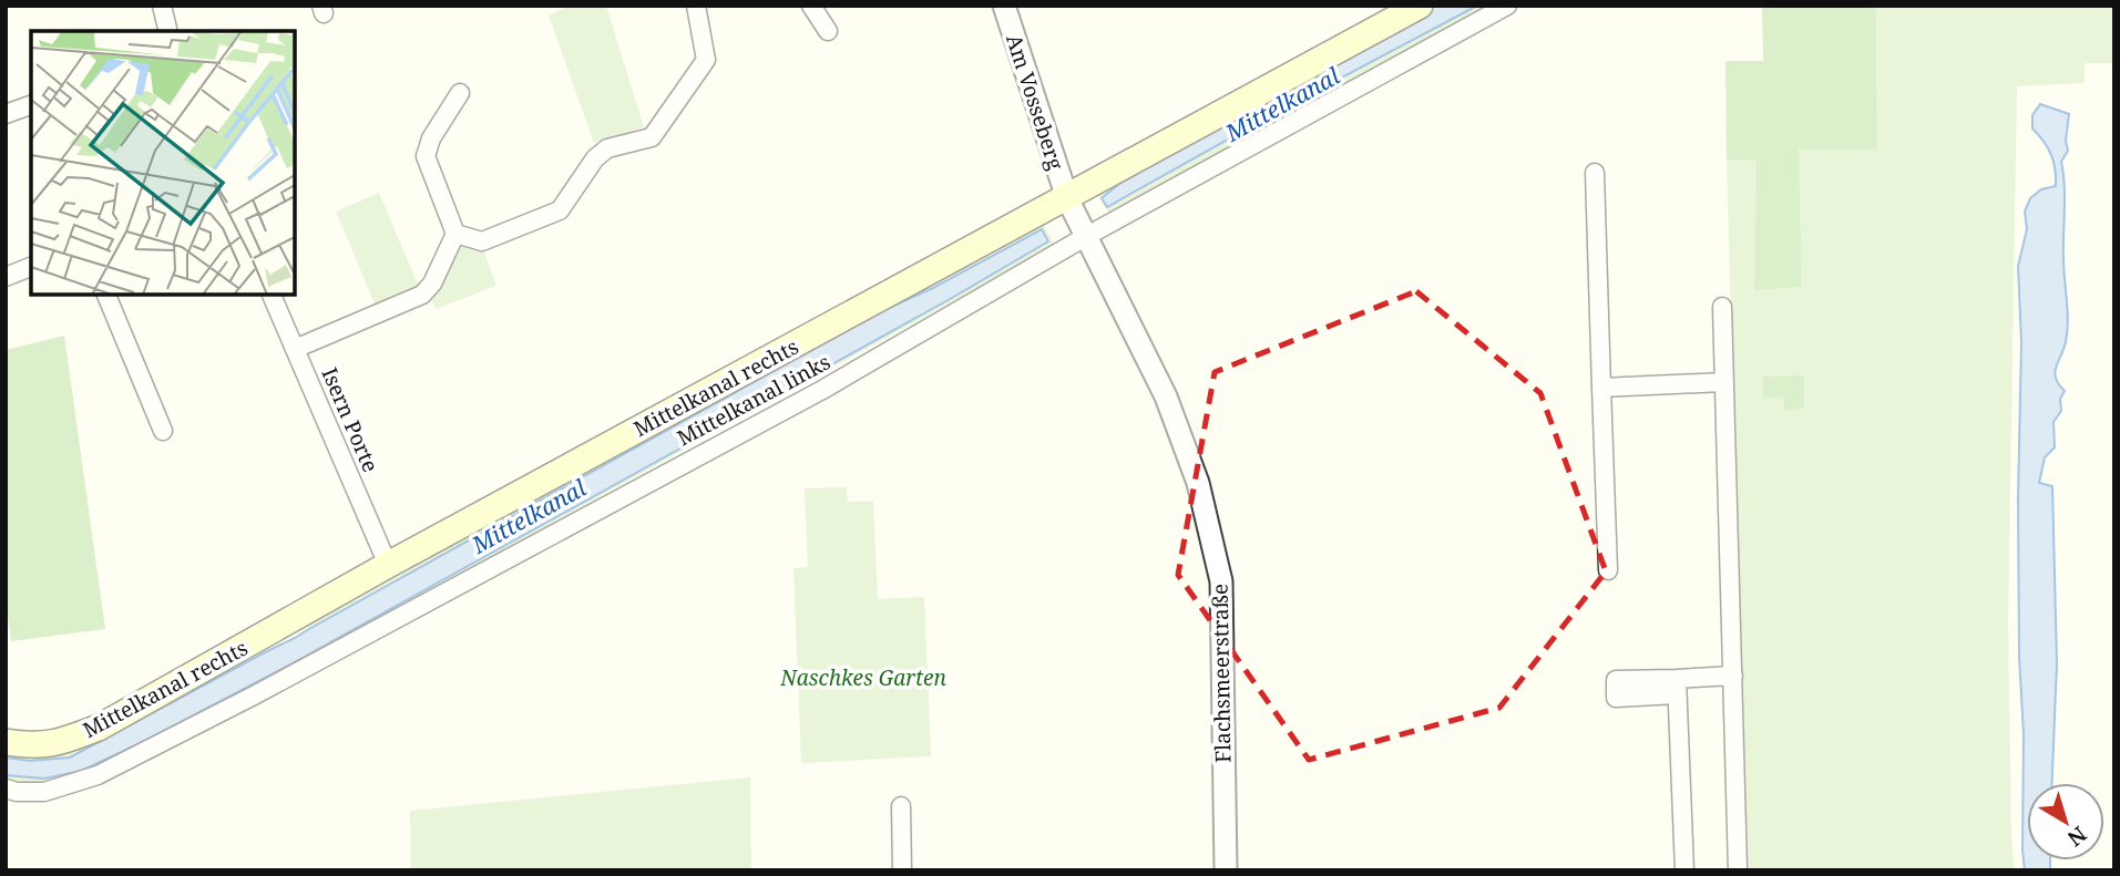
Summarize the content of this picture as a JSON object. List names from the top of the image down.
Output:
{
  "streets": {
    "main road": ["Mittelkanal rechts"],
    "street": [
      "Am Vosseberg",
      "Mittelkanal links",
      "Isern Porte",
      "Flachsmeerstraße"
    ]
  },
  "crossings": [
    ["Am Vosseberg", "Mittelkanal rechts"],
    ["Am Vosseberg", "Mittelkanal links"],
    ["Am Vosseberg", "Flachsmeerstraße"],
    ["Mittelkanal rechts", "Mittelkanal links"],
    ["Mittelkanal rechts", "Isern Porte"],
    ["Mittelkanal rechts", "Flachsmeerstraße"],
    ["Mittelkanal links", "Flachsmeerstraße"]
  ],
  "water": ["Mittelkanal"],
  "parks": ["Naschkes Garten"],
  "north": "bottom right"
}
